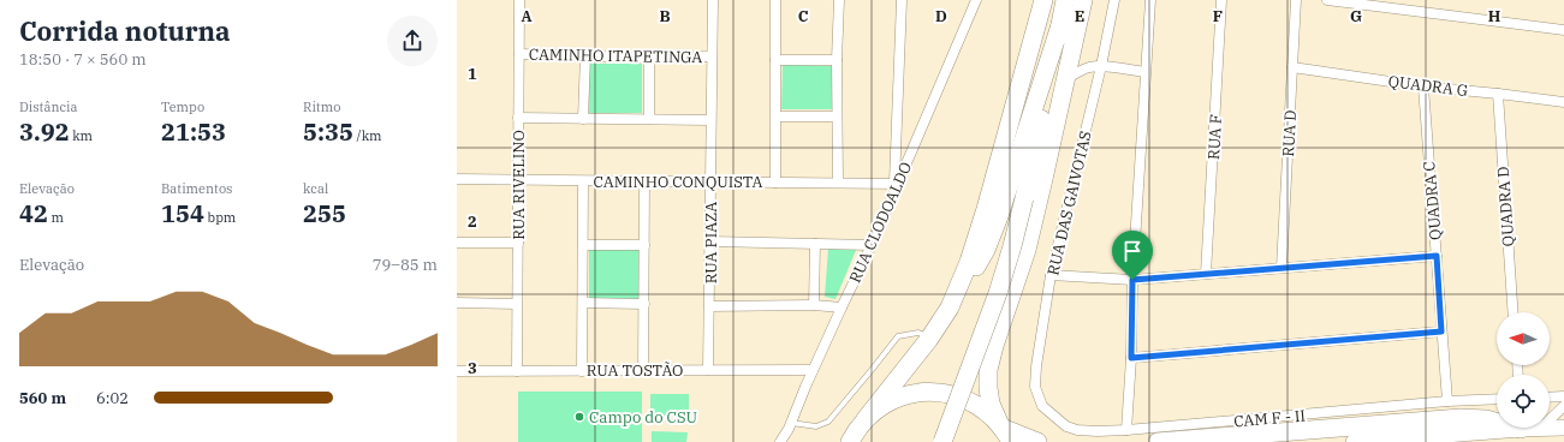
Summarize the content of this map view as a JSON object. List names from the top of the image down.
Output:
{
  "streets": {
    "street": [
      "CAMINHO ITAPETINGA",
      "QUADRA G",
      "RUA D",
      "RUA F",
      "CAMINHO CONQUISTA",
      "RUA RIVELINO",
      "QUADRA C",
      "RUA DAS GAIVOTAS",
      "QUADRA D",
      "RUA CLODOALDO",
      "RUA PIAZA",
      "RUA TOSTÃO",
      "CAM F - II"
    ]
  },
  "crossings": [
    ["CAMINHO ITAPETINGA", "RUA RIVELINO"],
    ["CAMINHO ITAPETINGA", "RUA PIAZA"],
    ["QUADRA G", "RUA D"],
    ["QUADRA G", "QUADRA C"],
    ["QUADRA G", "QUADRA D"],
    ["CAMINHO CONQUISTA", "RUA RIVELINO"],
    ["CAMINHO CONQUISTA", "RUA CLODOALDO"],
    ["CAMINHO CONQUISTA", "RUA PIAZA"],
    ["RUA RIVELINO", "RUA TOSTÃO"],
    ["QUADRA C", "CAM F - II"],
    ["RUA DAS GAIVOTAS", "CAM F - II"],
    ["RUA CLODOALDO", "RUA TOSTÃO"],
    ["RUA PIAZA", "RUA TOSTÃO"]
  ],
  "places": ["Campo do CSU"],
  "north": "left",
  "page": {
    "heading": ["Corrida noturna", "18:50 · 7 × 560 m"],
    "stats": [
      ["Distância", "3.92 km"],
      ["Tempo", "21:53"],
      ["Ritmo", "5:35 /km"],
      ["Elevação", "42 m"],
      ["Batimentos", "154 bpm"],
      ["kcal", "255"]
    ],
    "chart": ["Elevação", "79–85 m"],
    "list": [
      {
        "name": "560 m",
        "note": "6:02"
      }
    ]
  },
  "grid": {
    "columns": [
      "A",
      "B",
      "C",
      "D",
      "E",
      "F",
      "G",
      "H"
    ],
    "rows": ["1", "2", "3"]
  }
}
